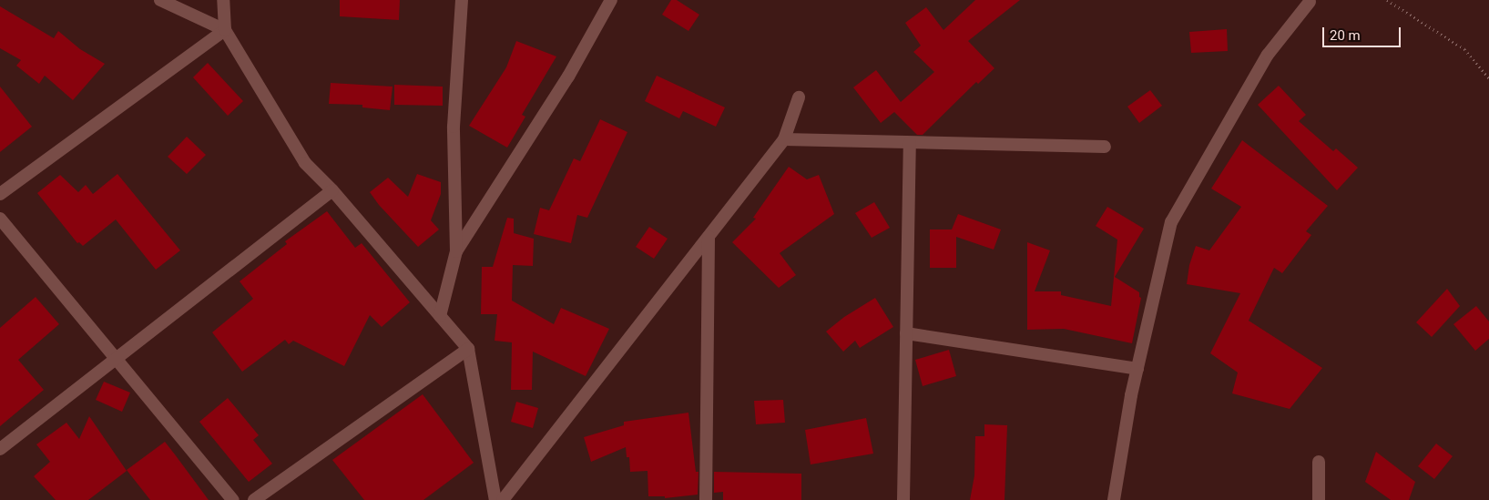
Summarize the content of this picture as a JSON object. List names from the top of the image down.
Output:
{
  "scale_bar": "20 m"
}
